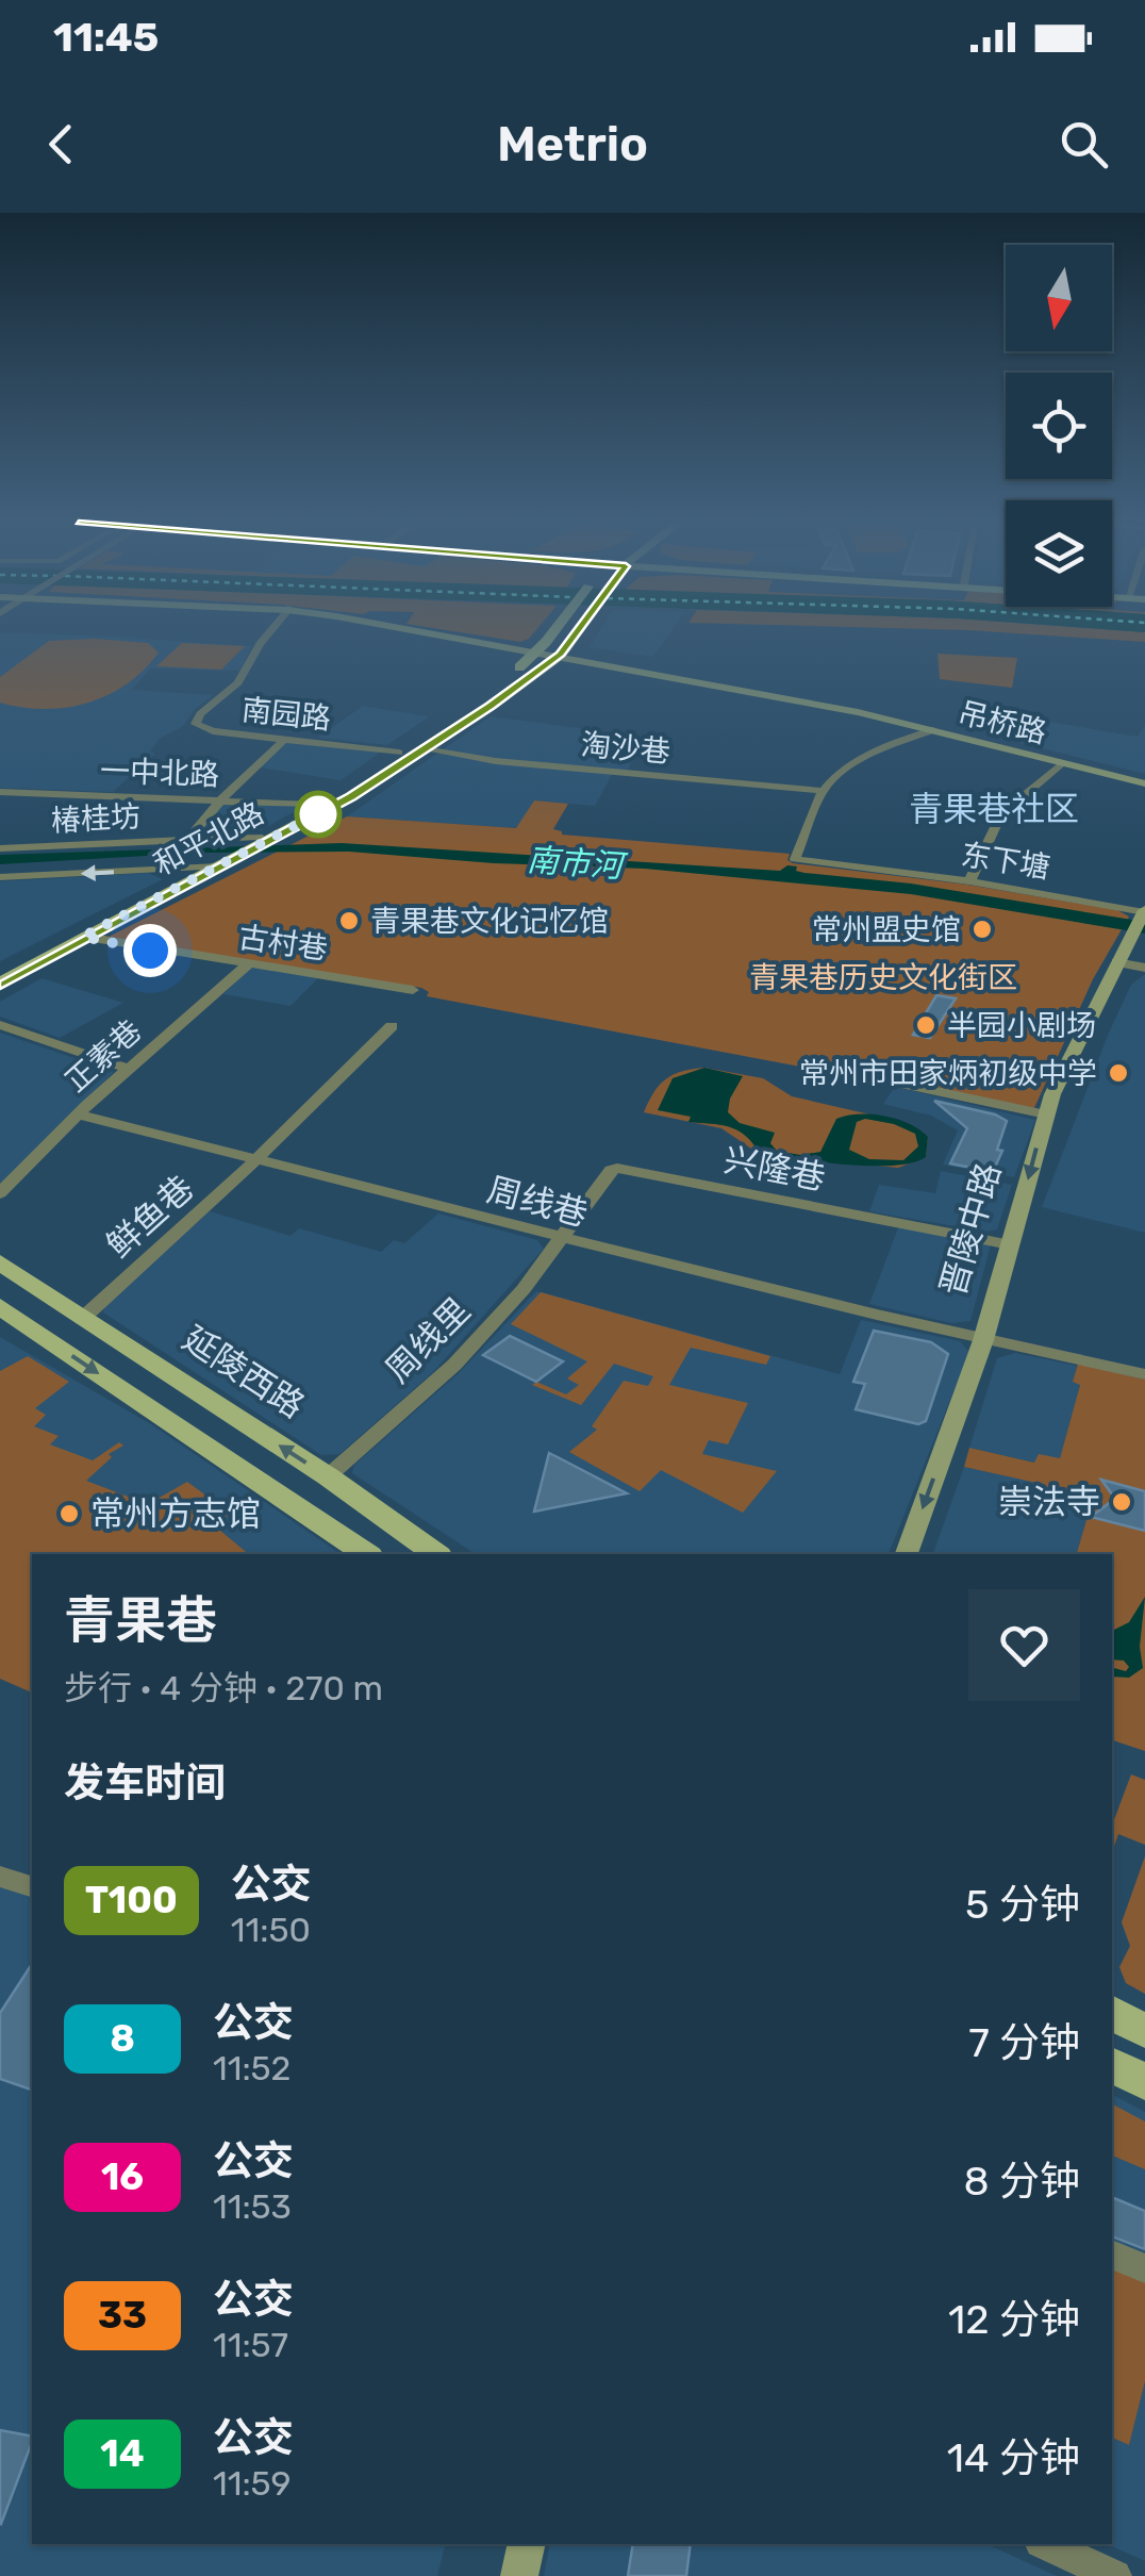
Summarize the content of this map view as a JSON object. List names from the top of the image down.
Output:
{
  "streets": {
    "main road": [
      "吊桥路",
      "和平北路",
      "晋陵中路",
      "延陵西路"
    ],
    "street": [
      "南园路",
      "淘沙巷",
      "一中北路",
      "椿桂坊",
      "东下塘",
      "古村巷",
      "正素巷",
      "兴隆巷",
      "周线巷",
      "鲜鱼巷",
      "周线里"
    ]
  },
  "crossings": [
    ["南园路", "和平北路"],
    ["吊桥路", "和平北路"],
    ["淘沙巷", "和平北路"],
    ["淘沙巷", "东下塘"],
    ["一中北路", "和平北路"],
    ["椿桂坊", "和平北路"],
    ["和平北路", "古村巷"],
    ["东下塘", "晋陵中路"],
    ["古村巷", "正素巷"],
    ["正素巷", "周线巷"],
    ["兴隆巷", "周线巷"],
    ["兴隆巷", "晋陵中路"],
    ["兴隆巷", "周线里"],
    ["周线巷", "鲜鱼巷"],
    ["周线巷", "晋陵中路"],
    ["周线巷", "周线里"],
    ["鲜鱼巷", "延陵西路"],
    ["周线里", "延陵西路"]
  ],
  "one_way": ["晋陵中路"],
  "districts": ["青果巷社区"],
  "water": ["南市河"],
  "parks": ["青果巷历史文化街区"],
  "places": [
    "青果巷文化记忆馆",
    "常州盟史馆",
    "半园小剧场",
    "常州市田家炳初级中学",
    "崇法寺",
    "常州方志馆"
  ],
  "lines": ["bus line T100"],
  "north": "bottom",
  "page": {
    "status": "11:45",
    "header": "Metrio",
    "heading": [
      ["青果巷", "步行 · 4 分钟 · 270 m"],
      "发车时间"
    ],
    "list": [
      {
        "mark": "T100",
        "name": "公交",
        "note": "11:50",
        "value": "5 分钟"
      },
      {
        "mark": "8",
        "name": "公交",
        "note": "11:52",
        "value": "7 分钟"
      },
      {
        "mark": "16",
        "name": "公交",
        "note": "11:53",
        "value": "8 分钟"
      },
      {
        "mark": "33",
        "name": "公交",
        "note": "11:57",
        "value": "12 分钟"
      },
      {
        "mark": "14",
        "name": "公交",
        "note": "11:59",
        "value": "14 分钟"
      }
    ]
  }
}
